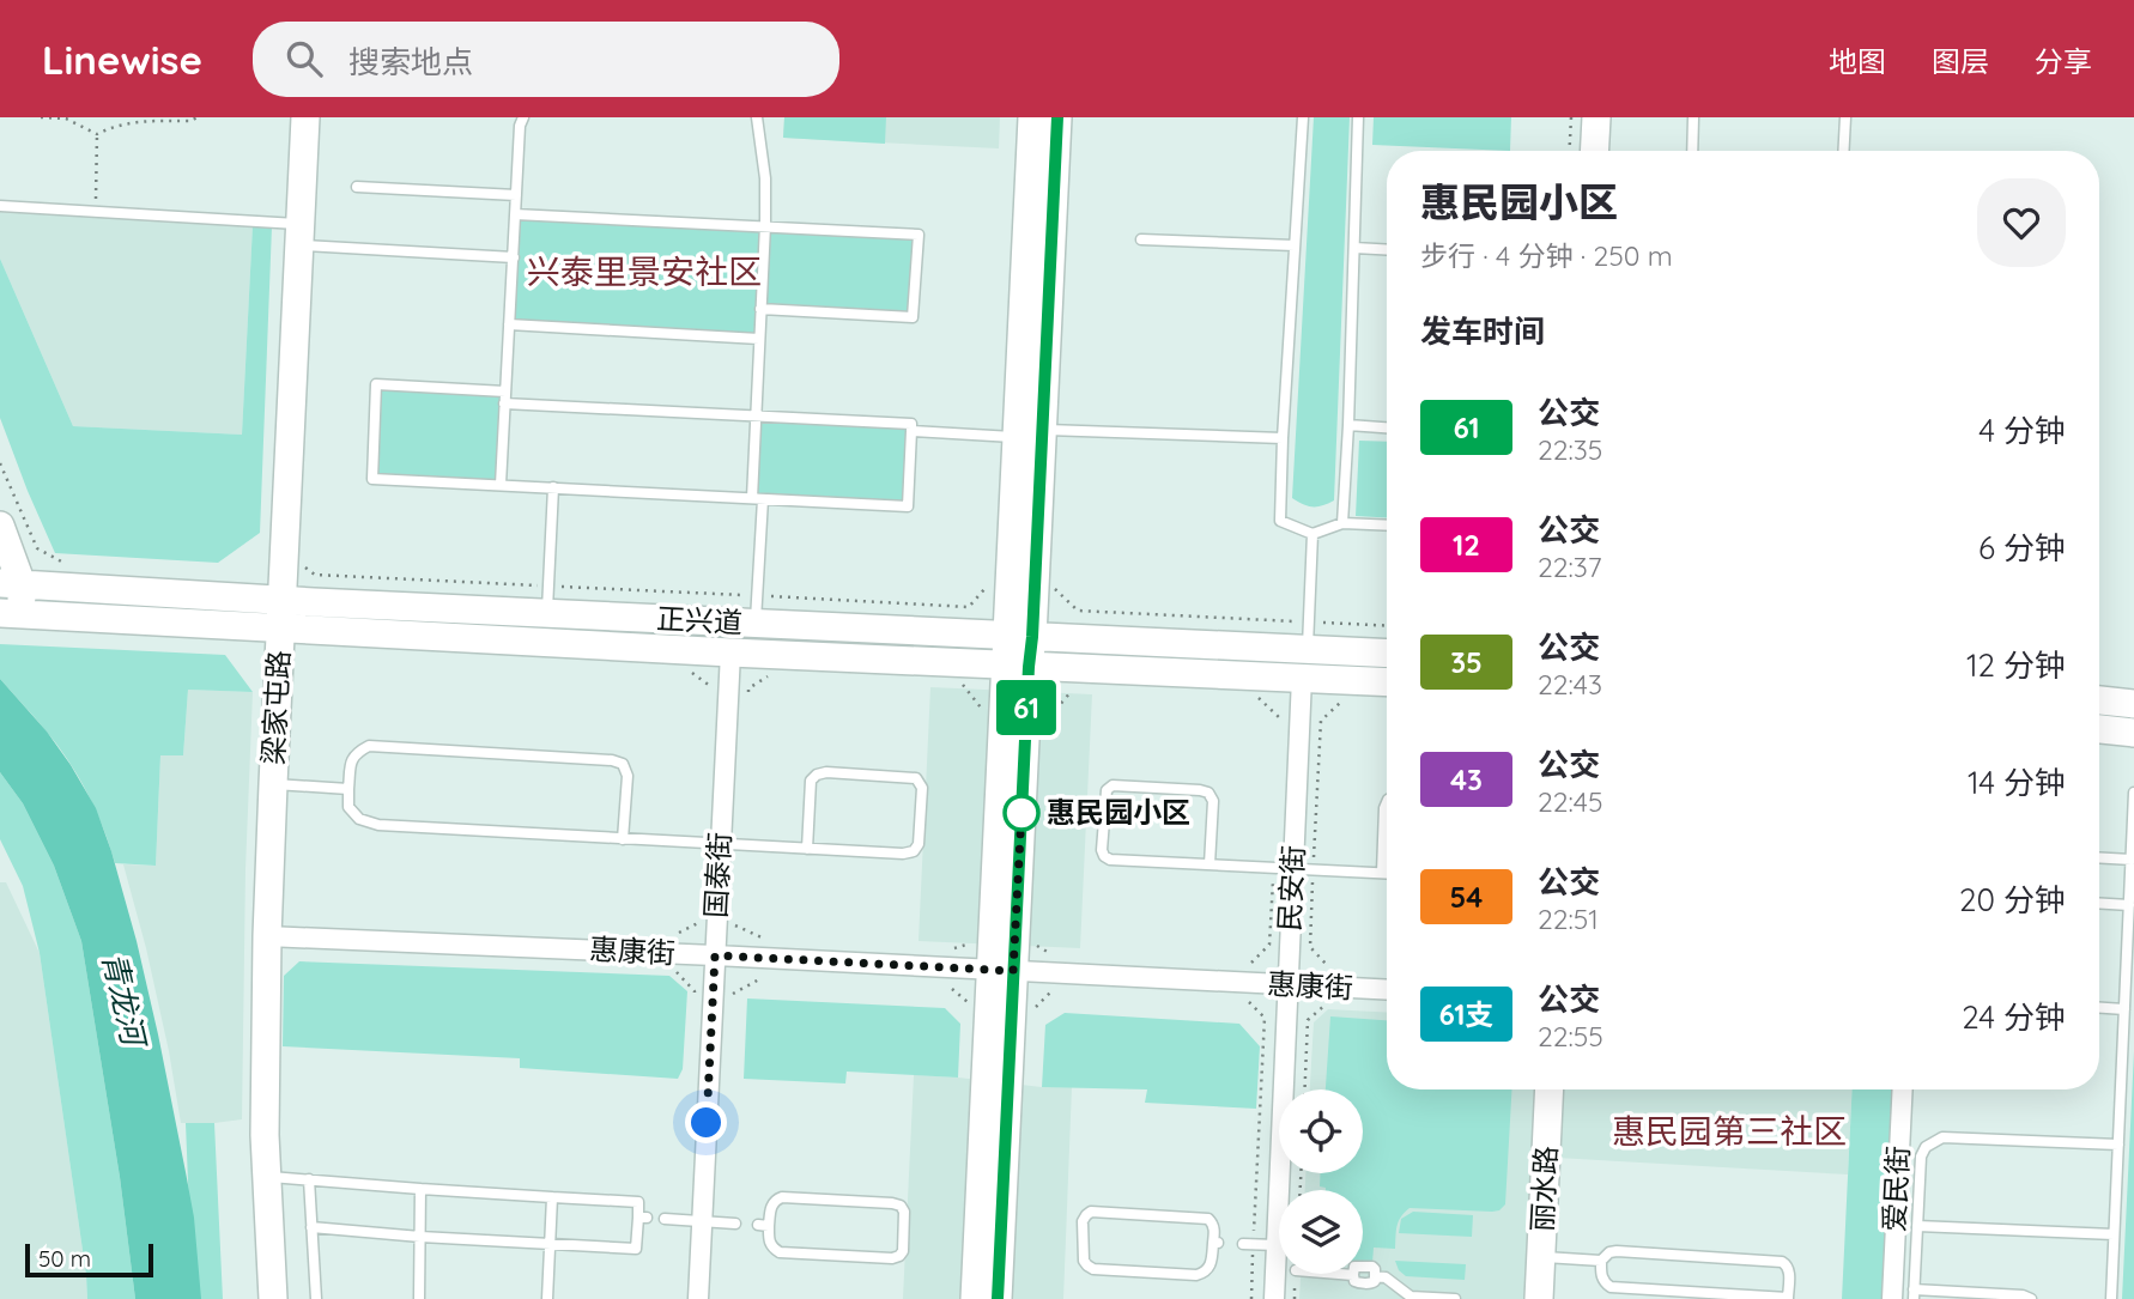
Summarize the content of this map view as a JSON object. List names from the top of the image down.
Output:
{
  "streets": {
    "main road": ["正兴道", "梁家屯路", "丽水路"],
    "street": [
      "国泰街",
      "民安街",
      "惠康街",
      "爱民街"
    ]
  },
  "crossings": [
    ["正兴道", "梁家屯路"],
    ["正兴道", "国泰街"],
    ["正兴道", "民安街"],
    ["梁家屯路", "惠康街"],
    ["国泰街", "惠康街"],
    ["民安街", "惠康街"]
  ],
  "districts": ["兴泰里景安社区", "惠民园第三社区"],
  "water": ["青龙河"],
  "places": ["惠民园小区"],
  "lines": ["bus line 61"],
  "scale_bar": "50 m",
  "page": {
    "header": "Linewise",
    "search": "搜索地点",
    "nav": ["地图", "图层", "分享"],
    "on_map": "61",
    "heading": [
      ["惠民园小区", "步行 · 4 分钟 · 250 m"],
      "发车时间"
    ],
    "list": [
      {
        "mark": "61",
        "name": "公交",
        "note": "22:35",
        "value": "4 分钟"
      },
      {
        "mark": "12",
        "name": "公交",
        "note": "22:37",
        "value": "6 分钟"
      },
      {
        "mark": "35",
        "name": "公交",
        "note": "22:43",
        "value": "12 分钟"
      },
      {
        "mark": "43",
        "name": "公交",
        "note": "22:45",
        "value": "14 分钟"
      },
      {
        "mark": "54",
        "name": "公交",
        "note": "22:51",
        "value": "20 分钟"
      },
      {
        "mark": "61支",
        "name": "公交",
        "note": "22:55",
        "value": "24 分钟"
      }
    ],
    "scale": "50 m"
  }
}
